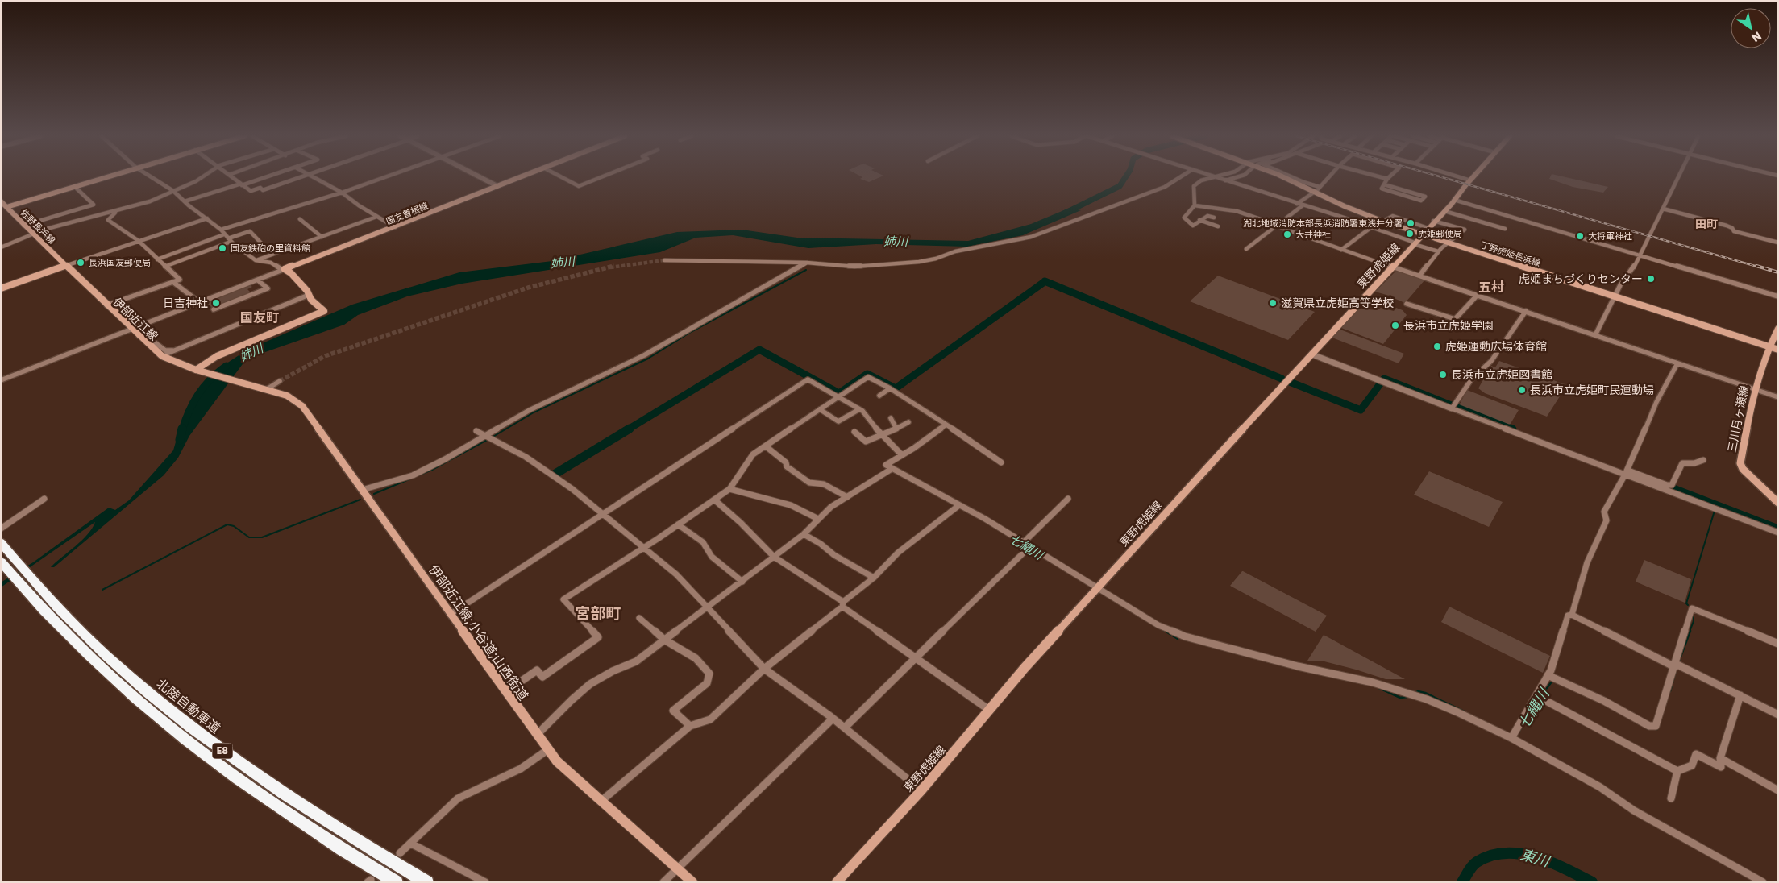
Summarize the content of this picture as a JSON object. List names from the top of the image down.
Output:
{
  "streets": {
    "highway": ["北陸自動車道", "E8"],
    "main road": [
      "国友曽根線",
      "佐野長浜線",
      "丁野虎姫長浜線",
      "東野虎姫線",
      "伊部近江線",
      "三川月ヶ瀬線",
      "伊部近江線;小谷道;山西街道"
    ]
  },
  "crossings": [
    ["佐野長浜線", "伊部近江線"],
    ["丁野虎姫長浜線", "東野虎姫線"],
    ["丁野虎姫長浜線", "三川月ヶ瀬線"],
    ["伊部近江線", "伊部近江線;小谷道;山西街道"]
  ],
  "districts": [
    "田町",
    "五村",
    "国友町",
    "宮部町"
  ],
  "water": ["姉川", "七縄川", "東川"],
  "places": [
    "湖北地域消防本部長浜消防署東浅井分署",
    "虎姫郵便局",
    "大井神社",
    "大将軍神社",
    "国友鉄砲の里資料館",
    "長浜国友郵便局",
    "虎姫まちづくりセンター",
    "日吉神社",
    "滋賀県立虎姫高等学校",
    "長浜市立虎姫学園",
    "虎姫運動広場体育館",
    "長浜市立虎姫図書館",
    "長浜市立虎姫町民運動場"
  ],
  "north": "bottom right"
}
